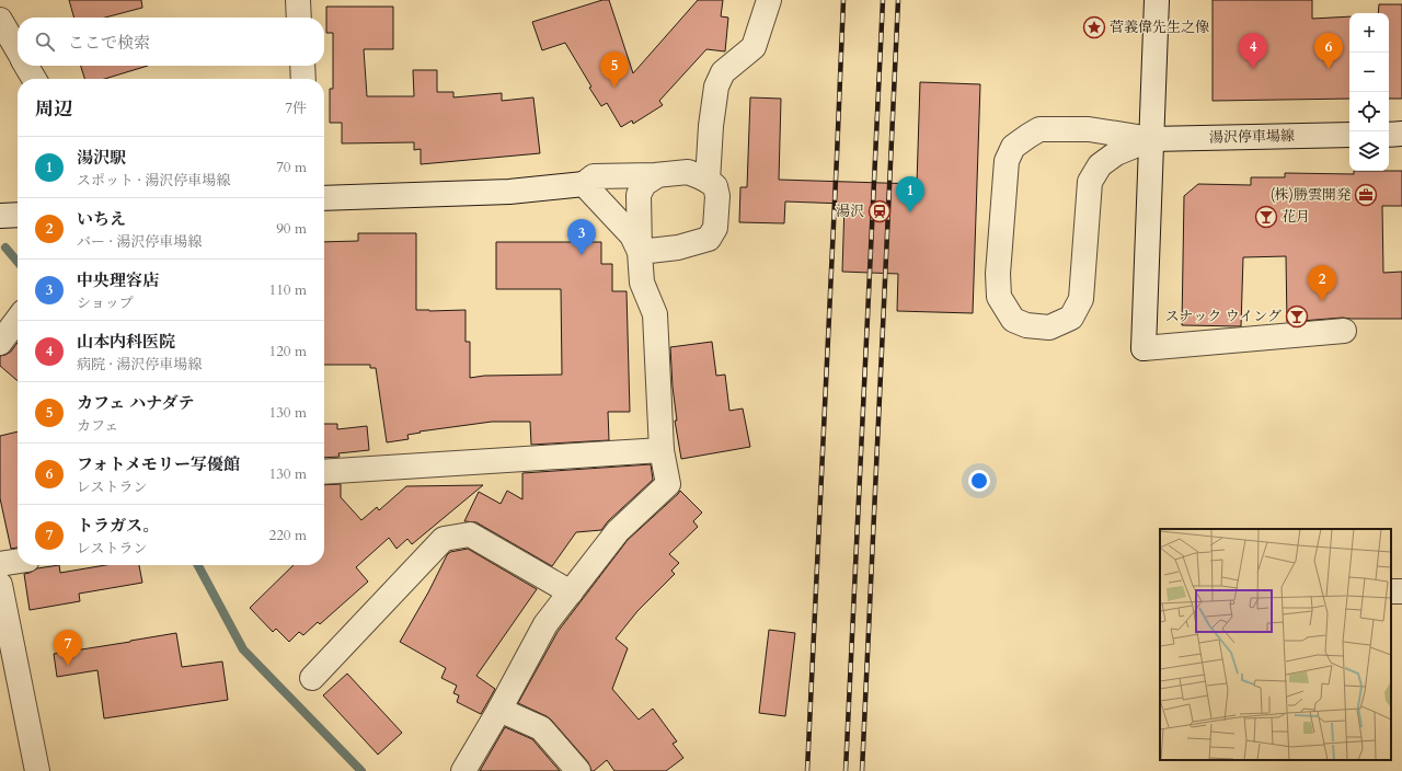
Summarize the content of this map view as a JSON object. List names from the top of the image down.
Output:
{
  "streets": {
    "street": ["湯沢停車場線"]
  },
  "places": {
    "place": ["菅義偉先生之像"],
    "office": ["(株)勝雲開発"],
    "station": ["湯沢"],
    "bar": ["花月", "スナック ウイング"]
  },
  "page": {
    "map_buttons": ["+", "−"],
    "search": "ここで検索",
    "pins": [
      "4",
      "6",
      "5",
      "1",
      "3",
      "2",
      "7"
    ],
    "heading": ["周辺", "7件"],
    "list": [
      {
        "mark": "1",
        "name": "湯沢駅",
        "note": "スポット · 湯沢停車場線",
        "value": "70 m"
      },
      {
        "mark": "2",
        "name": "いちえ",
        "note": "バー · 湯沢停車場線",
        "value": "90 m"
      },
      {
        "mark": "3",
        "name": "中央理容店",
        "note": "ショップ",
        "value": "110 m"
      },
      {
        "mark": "4",
        "name": "山本内科医院",
        "note": "病院 · 湯沢停車場線",
        "value": "120 m"
      },
      {
        "mark": "5",
        "name": "カフェ ハナダテ",
        "note": "カフェ",
        "value": "130 m"
      },
      {
        "mark": "6",
        "name": "フォトメモリー写優館",
        "note": "レストラン",
        "value": "130 m"
      },
      {
        "mark": "7",
        "name": "トラガス。",
        "note": "レストラン",
        "value": "220 m"
      }
    ]
  }
}
